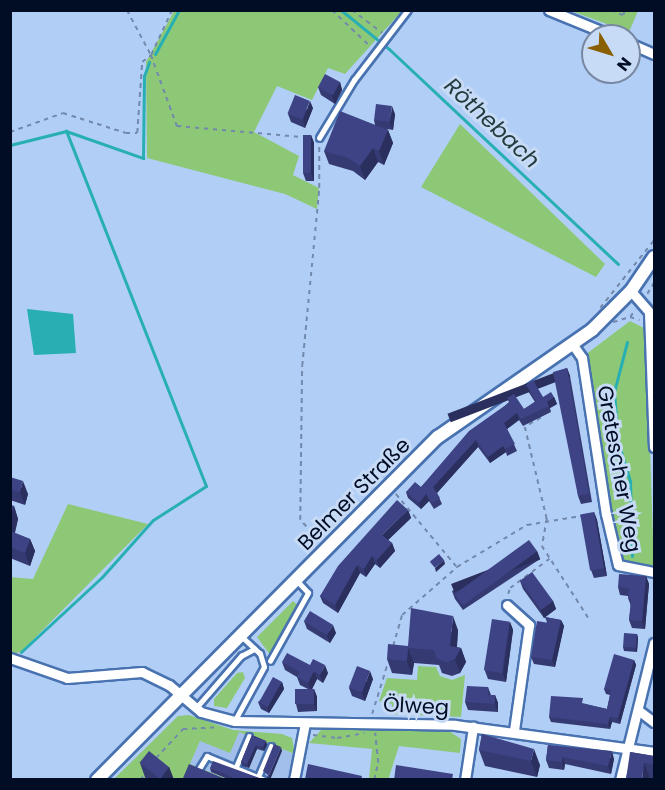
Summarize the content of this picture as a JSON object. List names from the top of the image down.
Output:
{
  "streets": {
    "street": ["Gretescher Weg", "Belmer Straße", "Ölweg"]
  },
  "crossings": [
    ["Gretescher Weg", "Belmer Straße"],
    ["Belmer Straße", "Ölweg"]
  ],
  "water": ["Röthebach"],
  "north": "bottom right"
}
